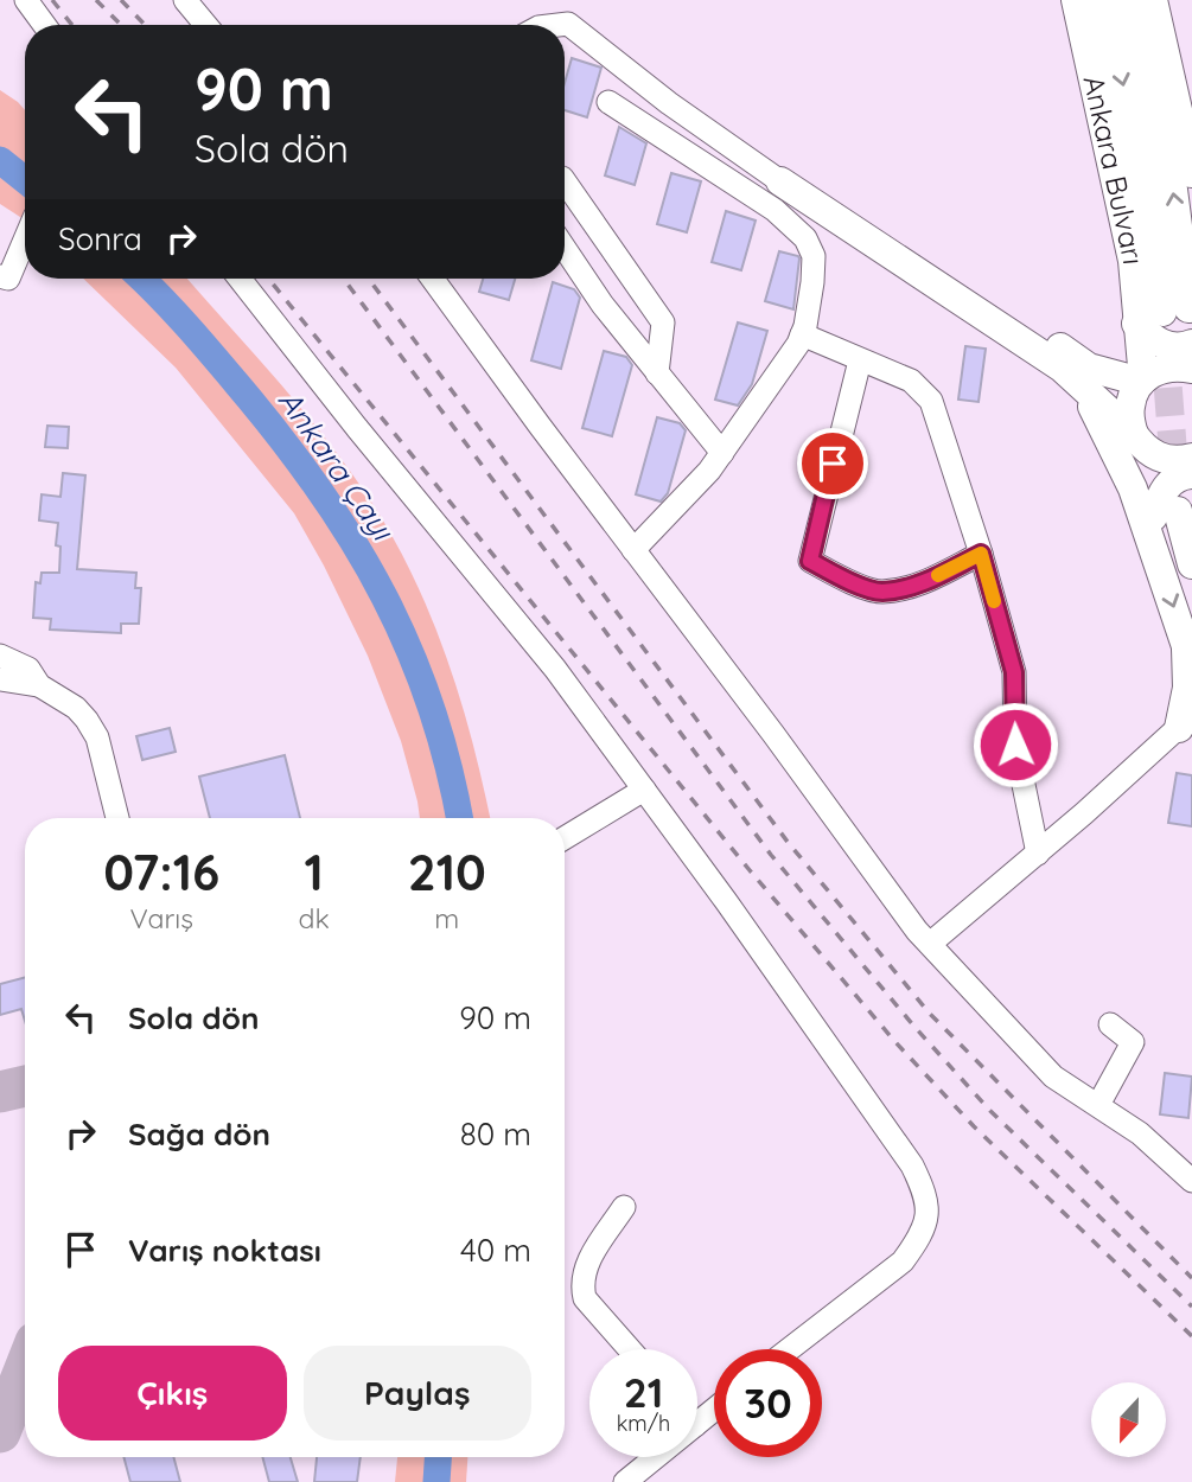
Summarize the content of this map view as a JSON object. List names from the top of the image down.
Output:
{
  "streets": {
    "main road": ["Ankara Bulvarı"]
  },
  "water": ["Ankara Çayı"],
  "north": "bottom",
  "page": {
    "turn": ["90 m", "Sola dön"],
    "then": "Sonra",
    "eta": [
      "07:16",
      "Varış",
      "1",
      "dk",
      "210",
      "m"
    ],
    "list": [
      {
        "name": "Sola dön",
        "value": "90 m"
      },
      {
        "name": "Sağa dön",
        "value": "80 m"
      },
      {
        "name": "Varış noktası",
        "value": "40 m"
      }
    ],
    "buttons": ["Çıkış", "Paylaş"],
    "speed": "21 km/h",
    "limit": "30"
  }
}
